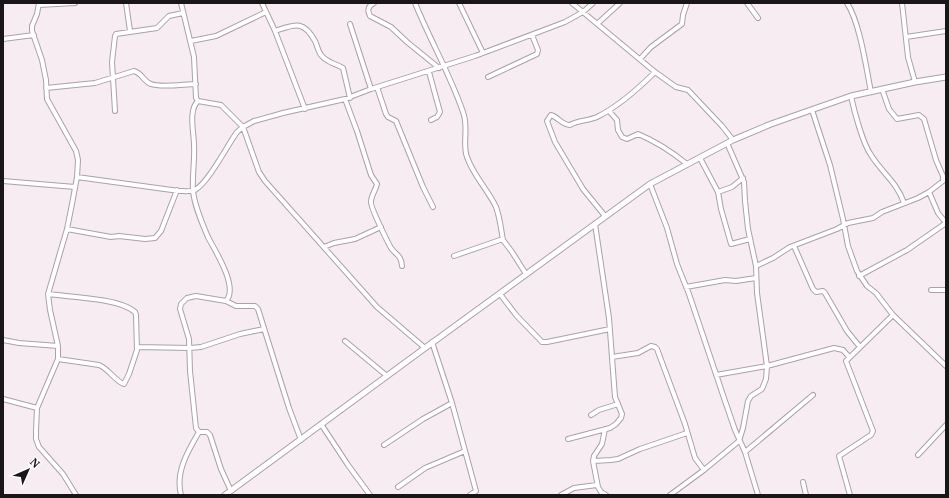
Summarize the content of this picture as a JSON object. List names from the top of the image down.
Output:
{
  "north": "top right"
}
